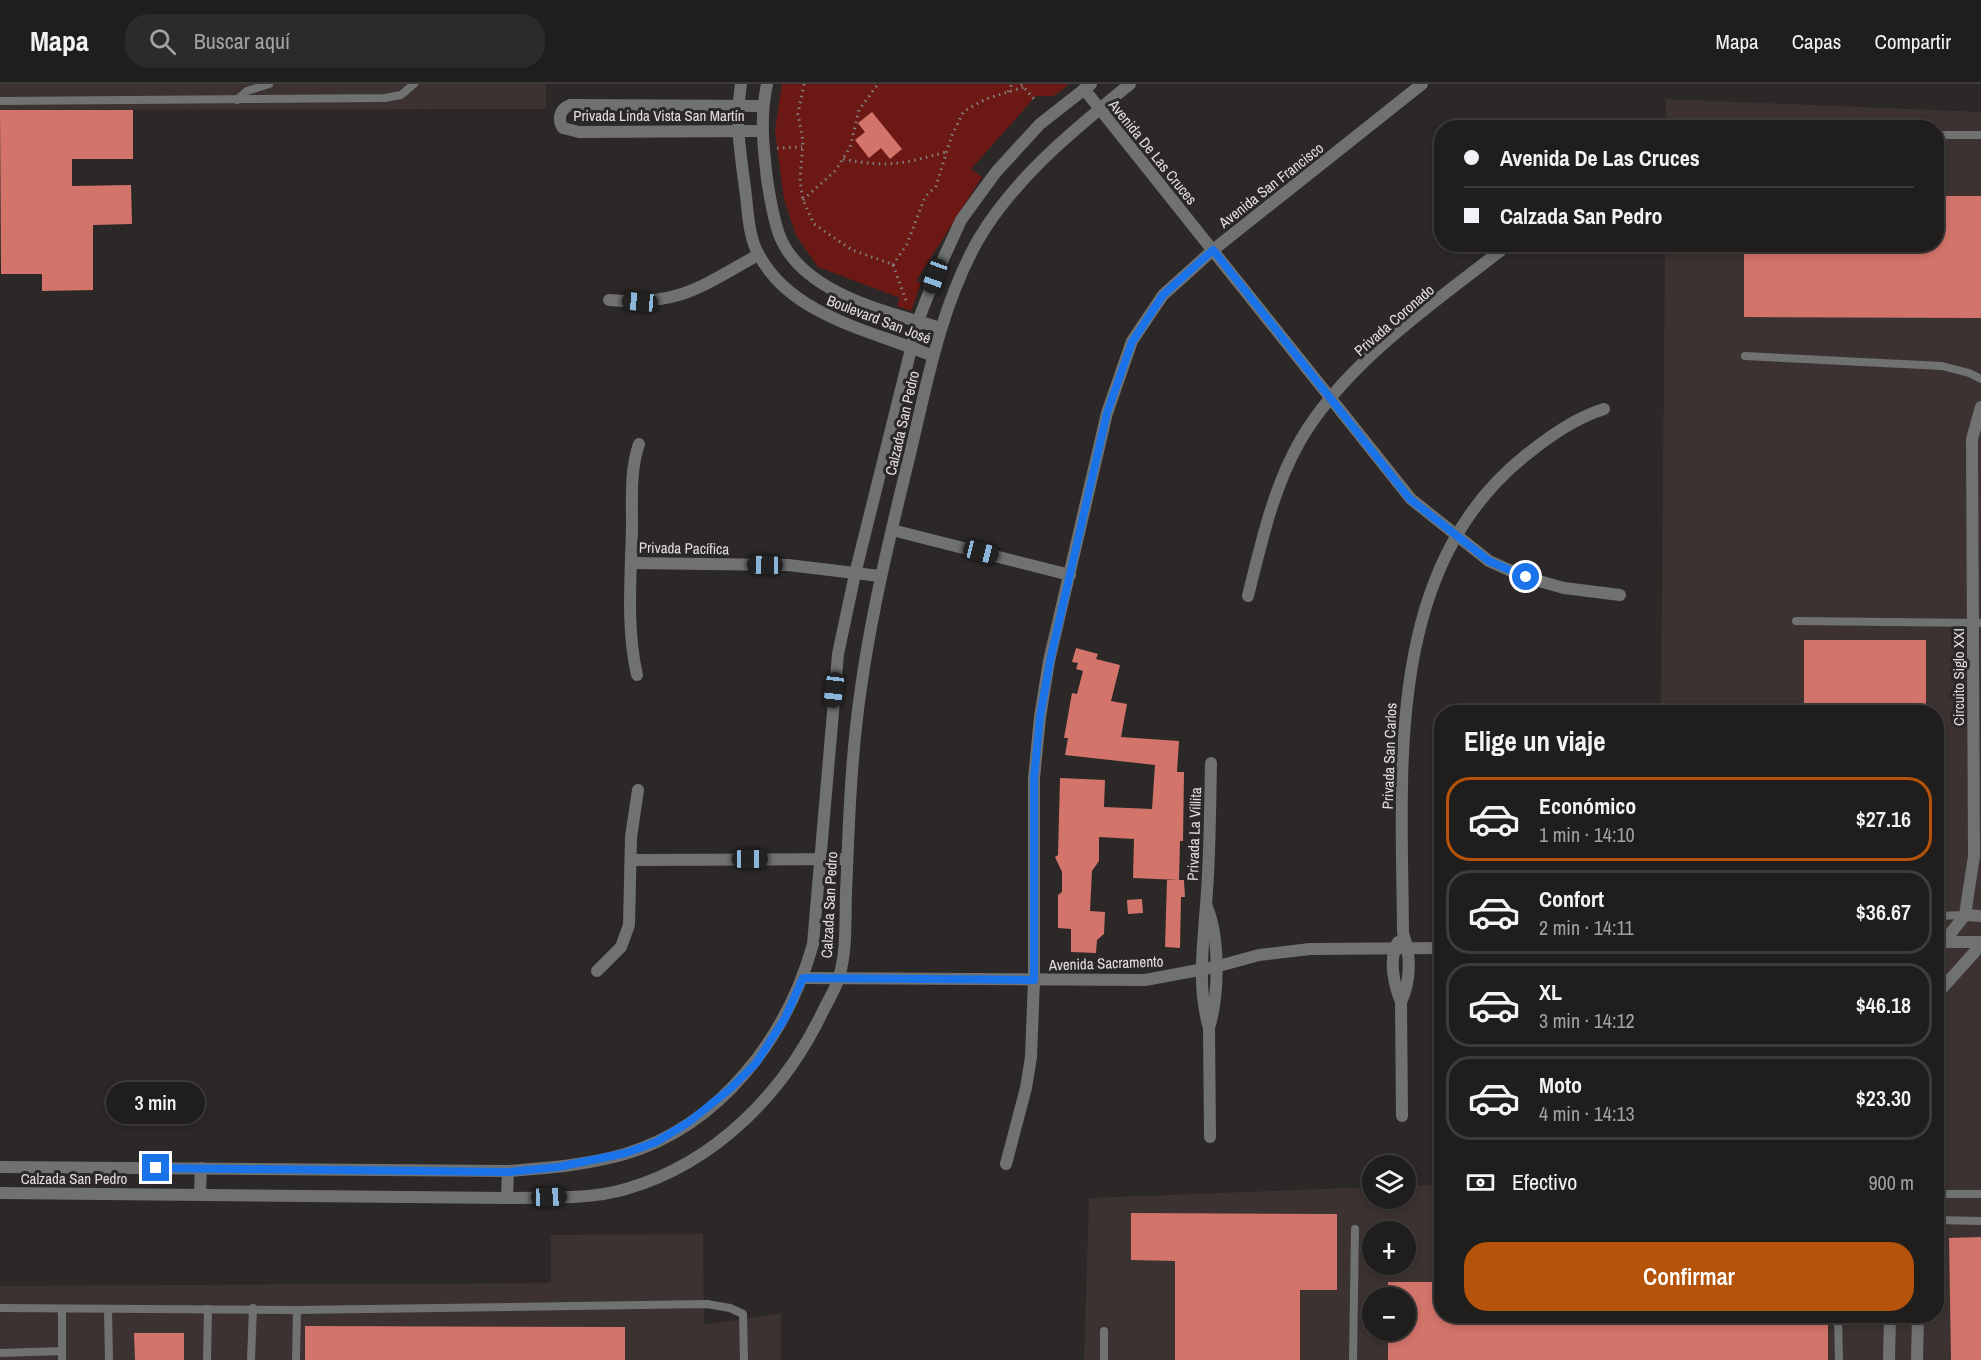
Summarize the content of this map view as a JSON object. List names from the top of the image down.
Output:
{
  "streets": {
    "street": [
      "Privada Linda Vista San Martín",
      "Avenida De Las Cruces",
      "Avenida San Francisco",
      "Boulevard San José",
      "Privada Coronado",
      "Calzada San Pedro",
      "Privada Pacífica",
      "Circuito Siglo XXI",
      "Privada San Carlos",
      "Privada La Villita",
      "Avenida Sacramento"
    ]
  },
  "crossings": [
    ["Privada Linda Vista San Martín", "Boulevard San José"],
    ["Avenida De Las Cruces", "Avenida San Francisco"],
    ["Avenida De Las Cruces", "Privada Coronado"],
    ["Avenida De Las Cruces", "Calzada San Pedro"],
    ["Avenida De Las Cruces", "Privada San Carlos"],
    ["Avenida San Francisco", "Avenida Sacramento"],
    ["Boulevard San José", "Calzada San Pedro"],
    ["Calzada San Pedro", "Privada Pacífica"],
    ["Calzada San Pedro", "Avenida Sacramento"],
    ["Privada San Carlos", "Avenida Sacramento"],
    ["Privada La Villita", "Avenida Sacramento"]
  ],
  "page": {
    "header": "Mapa",
    "search": "Buscar aquí",
    "nav": ["Mapa", "Capas", "Compartir"],
    "banner": ["Avenida De Las Cruces", "Calzada San Pedro"],
    "heading": "Elige un viaje",
    "list": [
      {
        "name": "Económico",
        "note": "1 min · 14:10",
        "value": "$27.16"
      },
      {
        "name": "Confort",
        "note": "2 min · 14:11",
        "value": "$36.67"
      },
      {
        "name": "XL",
        "note": "3 min · 14:12",
        "value": "$46.18"
      },
      {
        "name": "Moto",
        "note": "4 min · 14:13",
        "value": "$23.30"
      }
    ],
    "bubble": "3 min",
    "pay": ["Efectivo", "900 m"],
    "map_buttons": ["+", "−"],
    "buttons": "Confirmar"
  }
}
